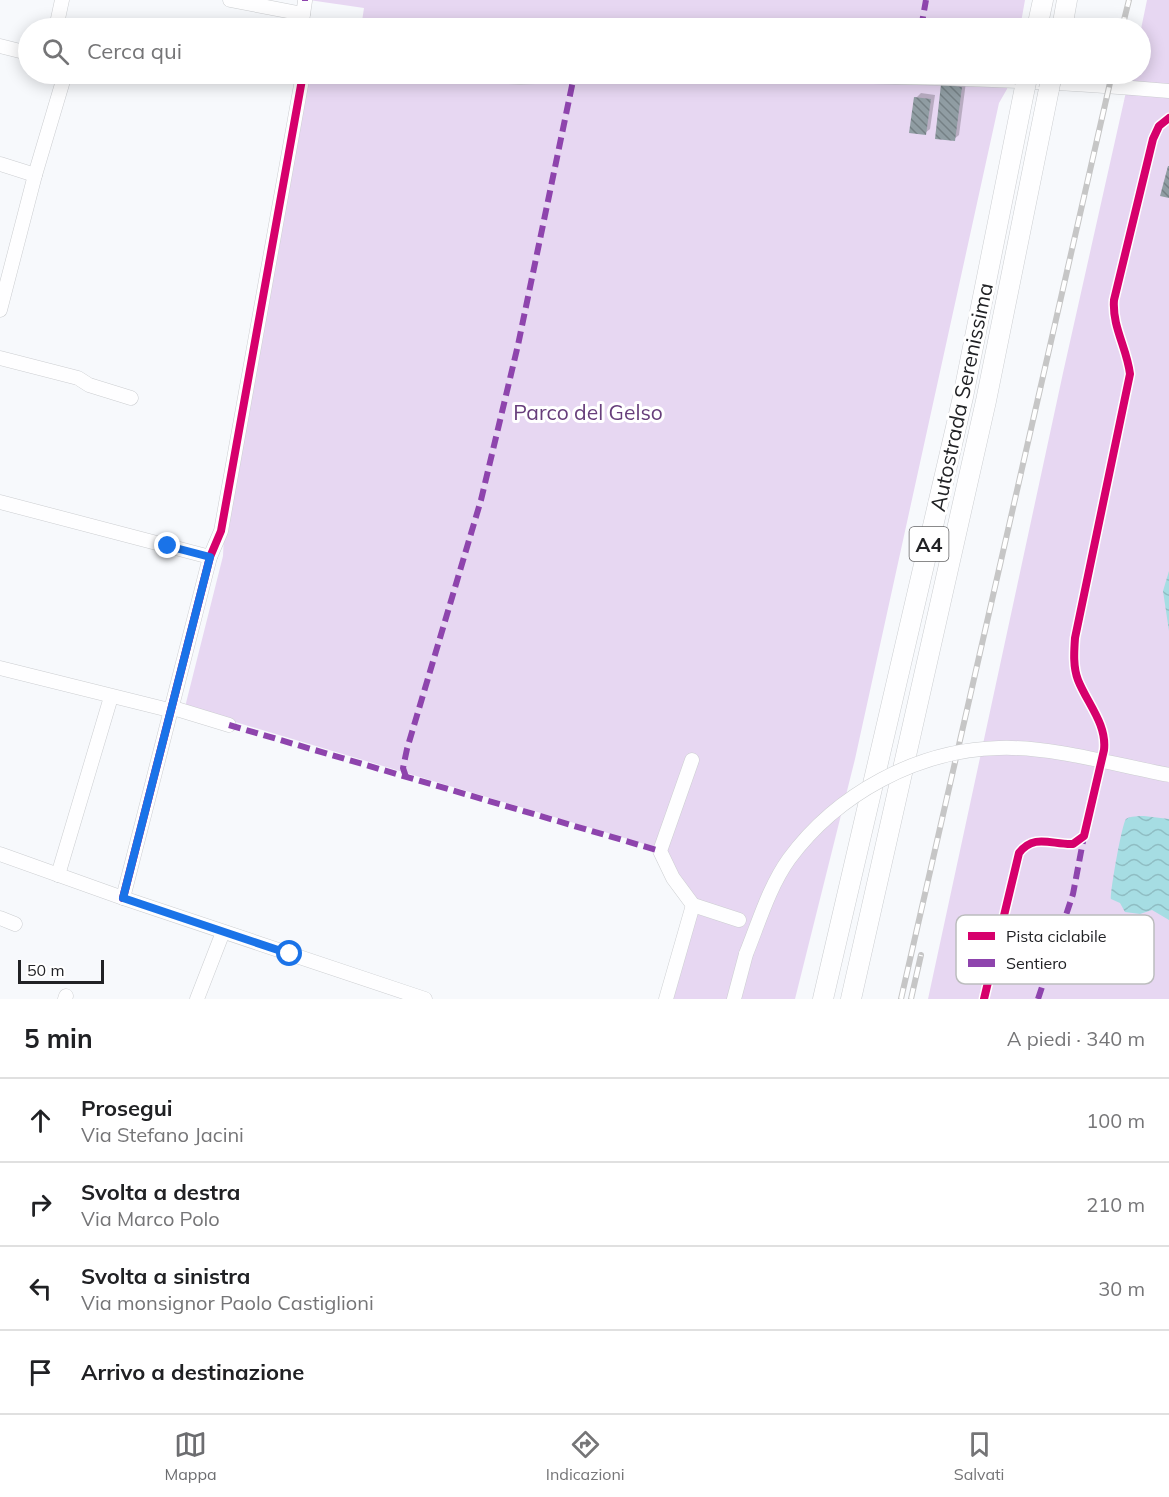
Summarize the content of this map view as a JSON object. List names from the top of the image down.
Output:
{
  "streets": {
    "highway": ["Autostrada Serenissima", "A4"]
  },
  "parks": ["Parco del Gelso"],
  "legend": ["Pista ciclabile", "Sentiero"],
  "scale_bar": "50 m",
  "page": {
    "search": "Cerca qui",
    "scale": "50 m",
    "heading": ["5 min", "A piedi · 340 m"],
    "list": [
      ["Prosegui", "Via Stefano Jacini", "100 m"],
      ["Svolta a destra", "Via Marco Polo", "210 m"],
      ["Svolta a sinistra", "Via monsignor Paolo Castiglioni", "30 m"],
      "Arrivo a destinazione"
    ],
    "nav": ["Mappa", "Indicazioni", "Salvati"]
  }
}
